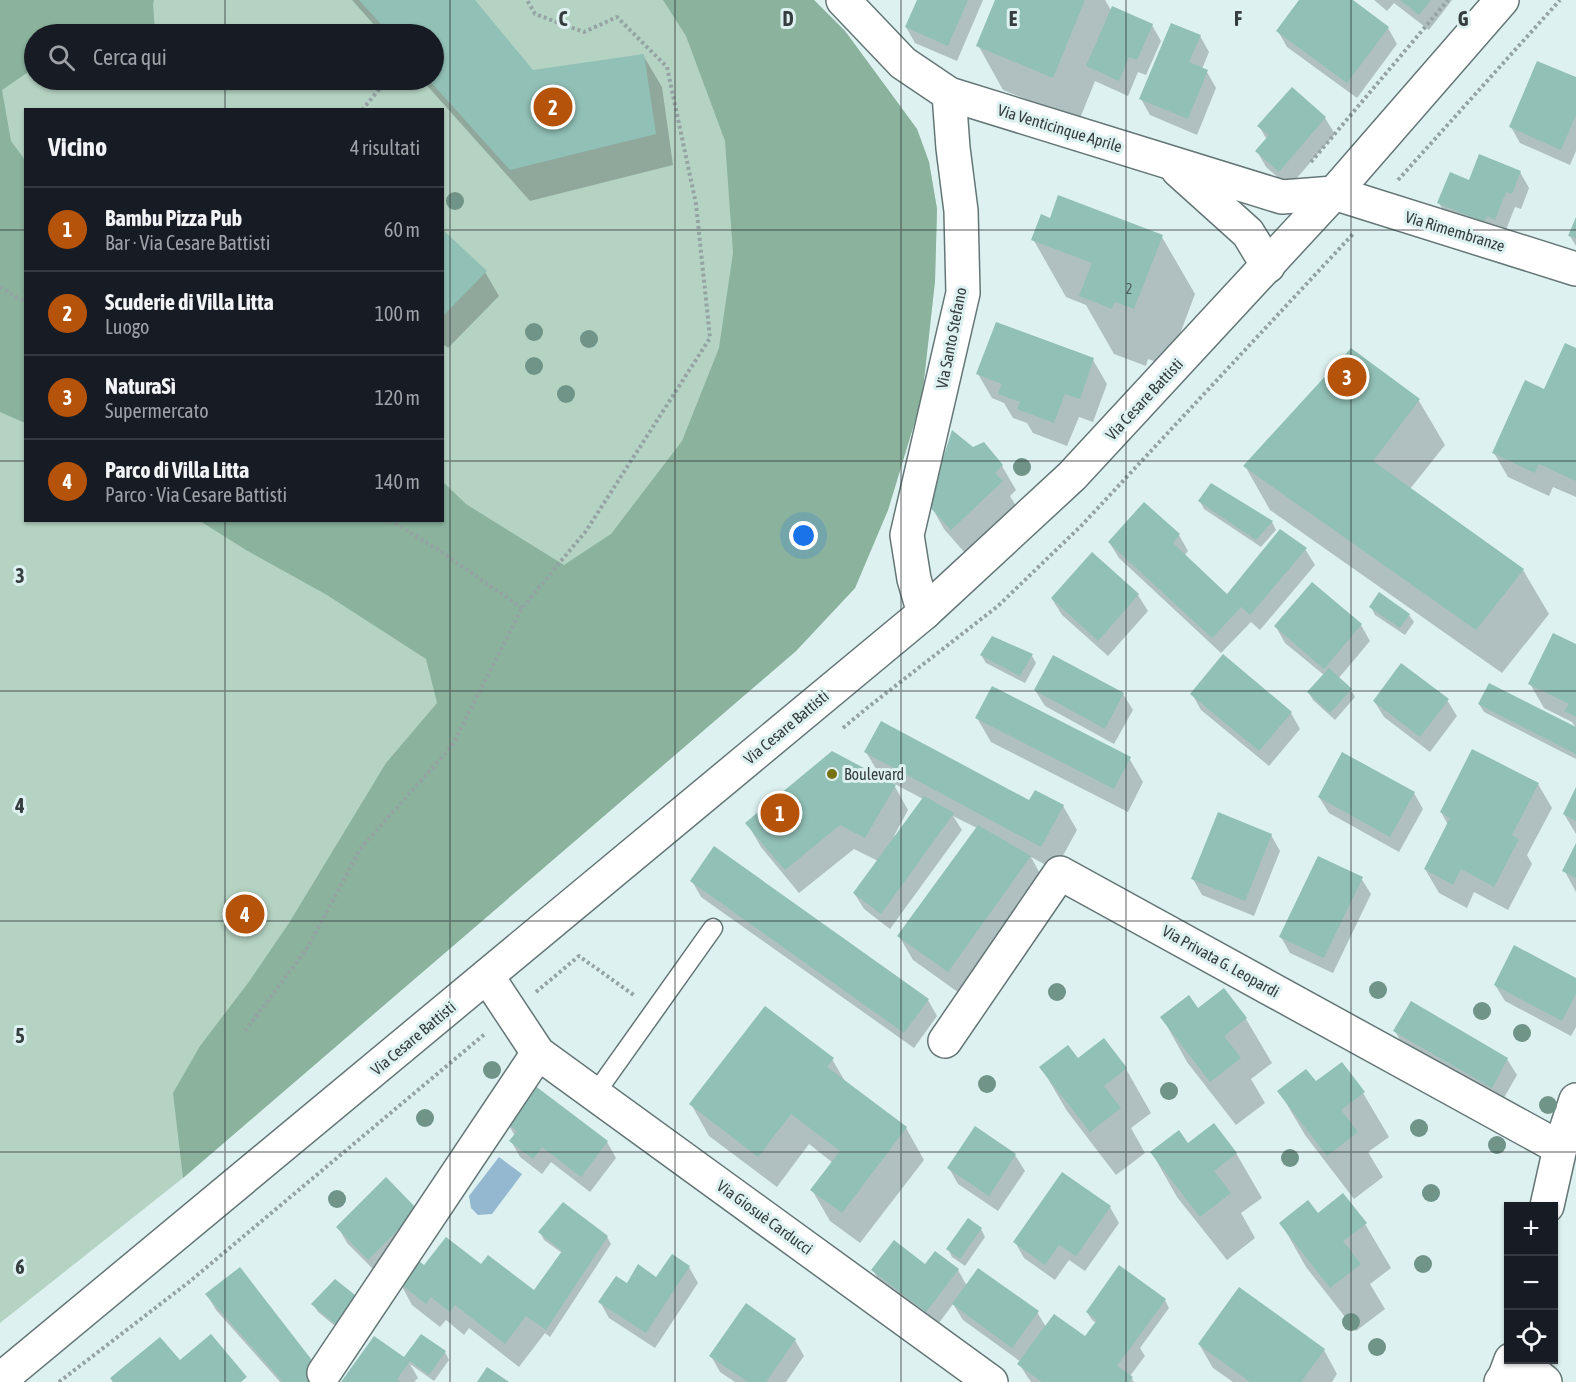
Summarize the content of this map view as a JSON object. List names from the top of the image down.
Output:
{
  "streets": {
    "street": [
      "Via Venticinque Aprile",
      "Via Rimembranze",
      "Via Santo Stefano",
      "Via Cesare Battisti",
      "Via Privata G. Leopardi",
      "Via Giosuè Carducci"
    ]
  },
  "crossings": [
    ["Via Venticinque Aprile", "Via Rimembranze"],
    ["Via Venticinque Aprile", "Via Santo Stefano"],
    ["Via Venticinque Aprile", "Via Cesare Battisti"],
    ["Via Rimembranze", "Via Cesare Battisti"],
    ["Via Santo Stefano", "Via Cesare Battisti"],
    ["Via Cesare Battisti", "Via Giosuè Carducci"]
  ],
  "places": ["Boulevard"],
  "house_numbers": ["2"],
  "page": {
    "search": "Cerca qui",
    "pins": [
      "2",
      "3",
      "1",
      "4"
    ],
    "heading": ["Vicino", "4 risultati"],
    "list": [
      {
        "mark": "1",
        "name": "Bambu Pizza Pub",
        "note": "Bar · Via Cesare Battisti",
        "value": "60 m"
      },
      {
        "mark": "2",
        "name": "Scuderie di Villa Litta",
        "note": "Luogo",
        "value": "100 m"
      },
      {
        "mark": "3",
        "name": "NaturaSì",
        "note": "Supermercato",
        "value": "120 m"
      },
      {
        "mark": "4",
        "name": "Parco di Villa Litta",
        "note": "Parco · Via Cesare Battisti",
        "value": "140 m"
      }
    ],
    "map_buttons": ["+", "−"]
  },
  "grid": {
    "columns": [
      "C",
      "D",
      "E",
      "F",
      "G"
    ],
    "rows": [
      "3",
      "4",
      "5",
      "6"
    ]
  }
}
